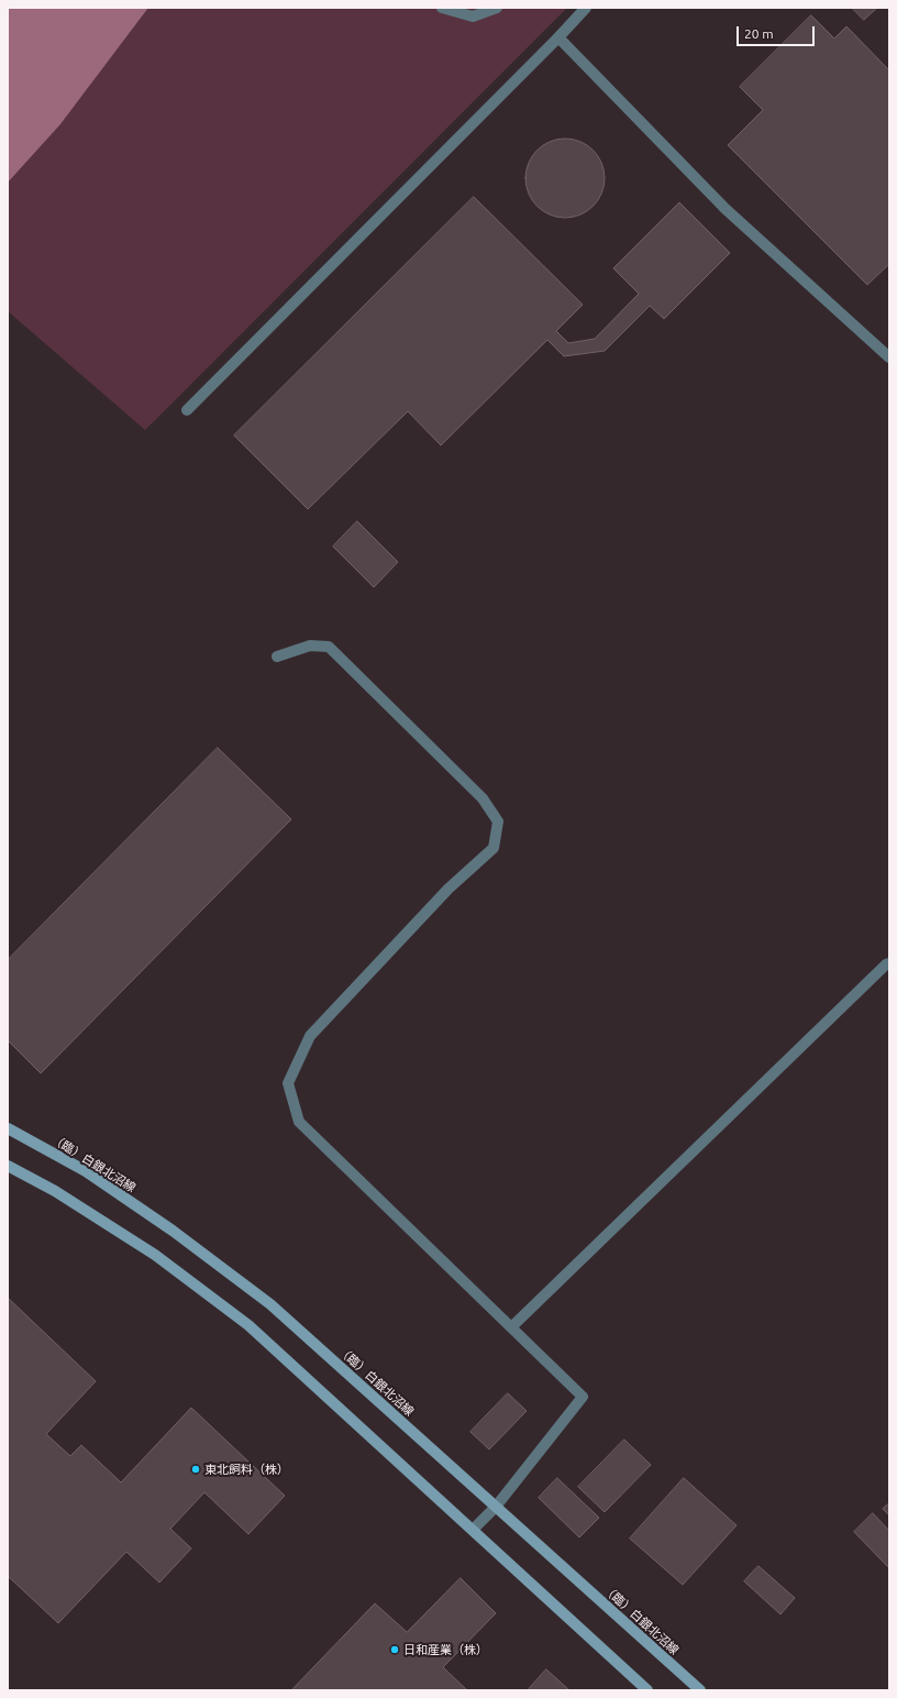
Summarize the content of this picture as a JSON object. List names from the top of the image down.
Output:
{
  "streets": {
    "street": ["（臨）白銀北沼線"]
  },
  "places": ["東北飼料（株）", "日和産業（株）"],
  "scale_bar": "20 m"
}
